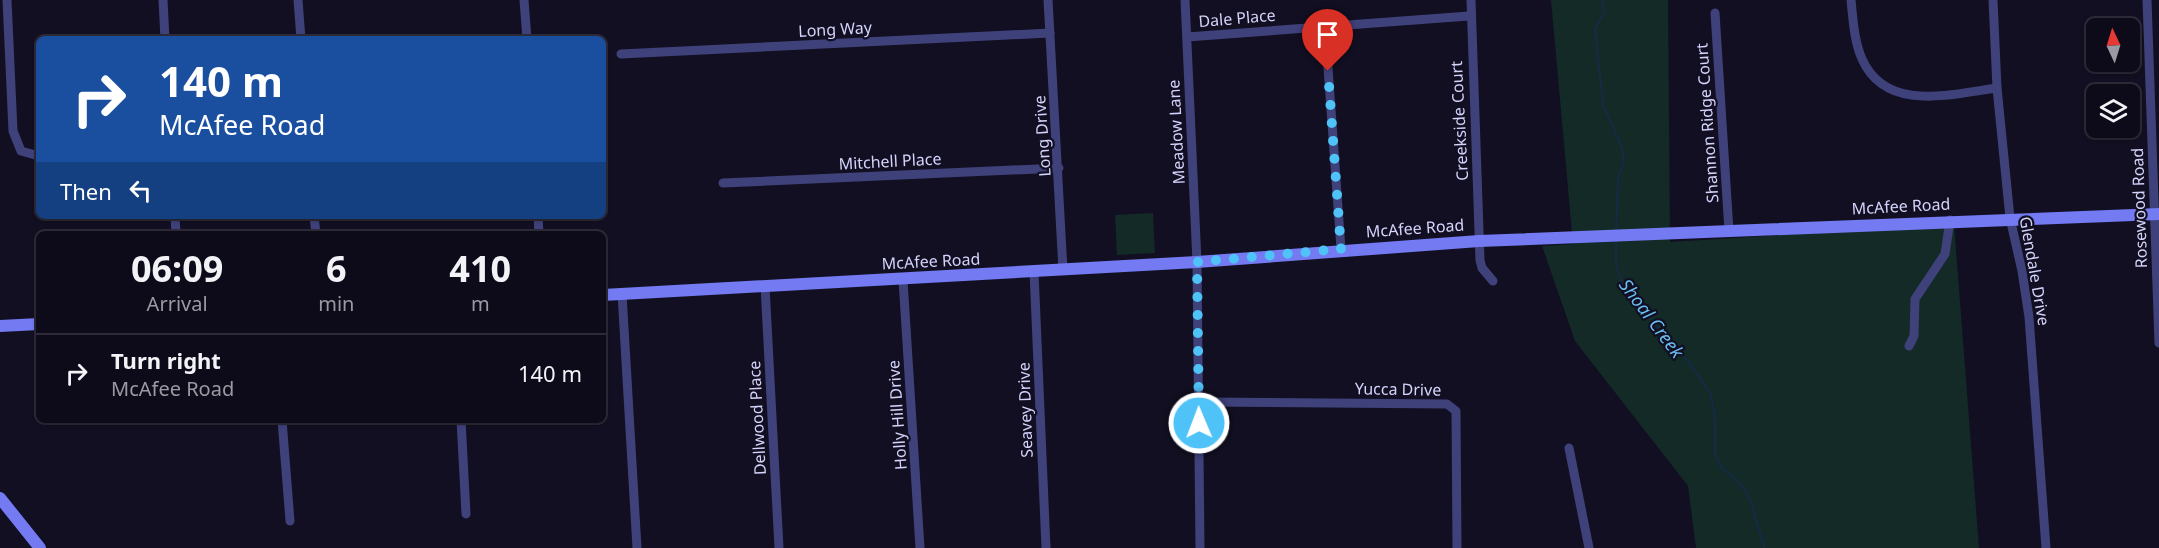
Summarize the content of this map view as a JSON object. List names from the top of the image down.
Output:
{
  "streets": {
    "street": [
      "Dale Place",
      "Long Way",
      "Creekside Court",
      "Shannon Ridge Court",
      "Meadow Lane",
      "Long Drive",
      "Mitchell Place",
      "McAfee Road",
      "Rosewood Road",
      "Glendale Drive",
      "Yucca Drive",
      "Seavey Drive",
      "Holly Hill Drive",
      "Dellwood Place"
    ]
  },
  "crossings": [
    ["Dale Place", "Creekside Court"],
    ["Dale Place", "Meadow Lane"],
    ["Long Way", "Long Drive"],
    ["Creekside Court", "McAfee Road"],
    ["Shannon Ridge Court", "McAfee Road"],
    ["Meadow Lane", "McAfee Road"],
    ["Meadow Lane", "Yucca Drive"],
    ["Long Drive", "Mitchell Place"],
    ["Long Drive", "McAfee Road"],
    ["McAfee Road", "Rosewood Road"],
    ["McAfee Road", "Glendale Drive"],
    ["McAfee Road", "Seavey Drive"],
    ["McAfee Road", "Holly Hill Drive"],
    ["McAfee Road", "Dellwood Place"]
  ],
  "water": ["Shoal Creek"],
  "north": "top",
  "page": {
    "turn": ["140 m", "McAfee Road"],
    "then": "Then",
    "eta": [
      "06:09",
      "Arrival",
      "6",
      "min",
      "410",
      "m"
    ],
    "list": [
      {
        "name": "Turn right",
        "note": "McAfee Road",
        "value": "140 m"
      }
    ]
  }
}
